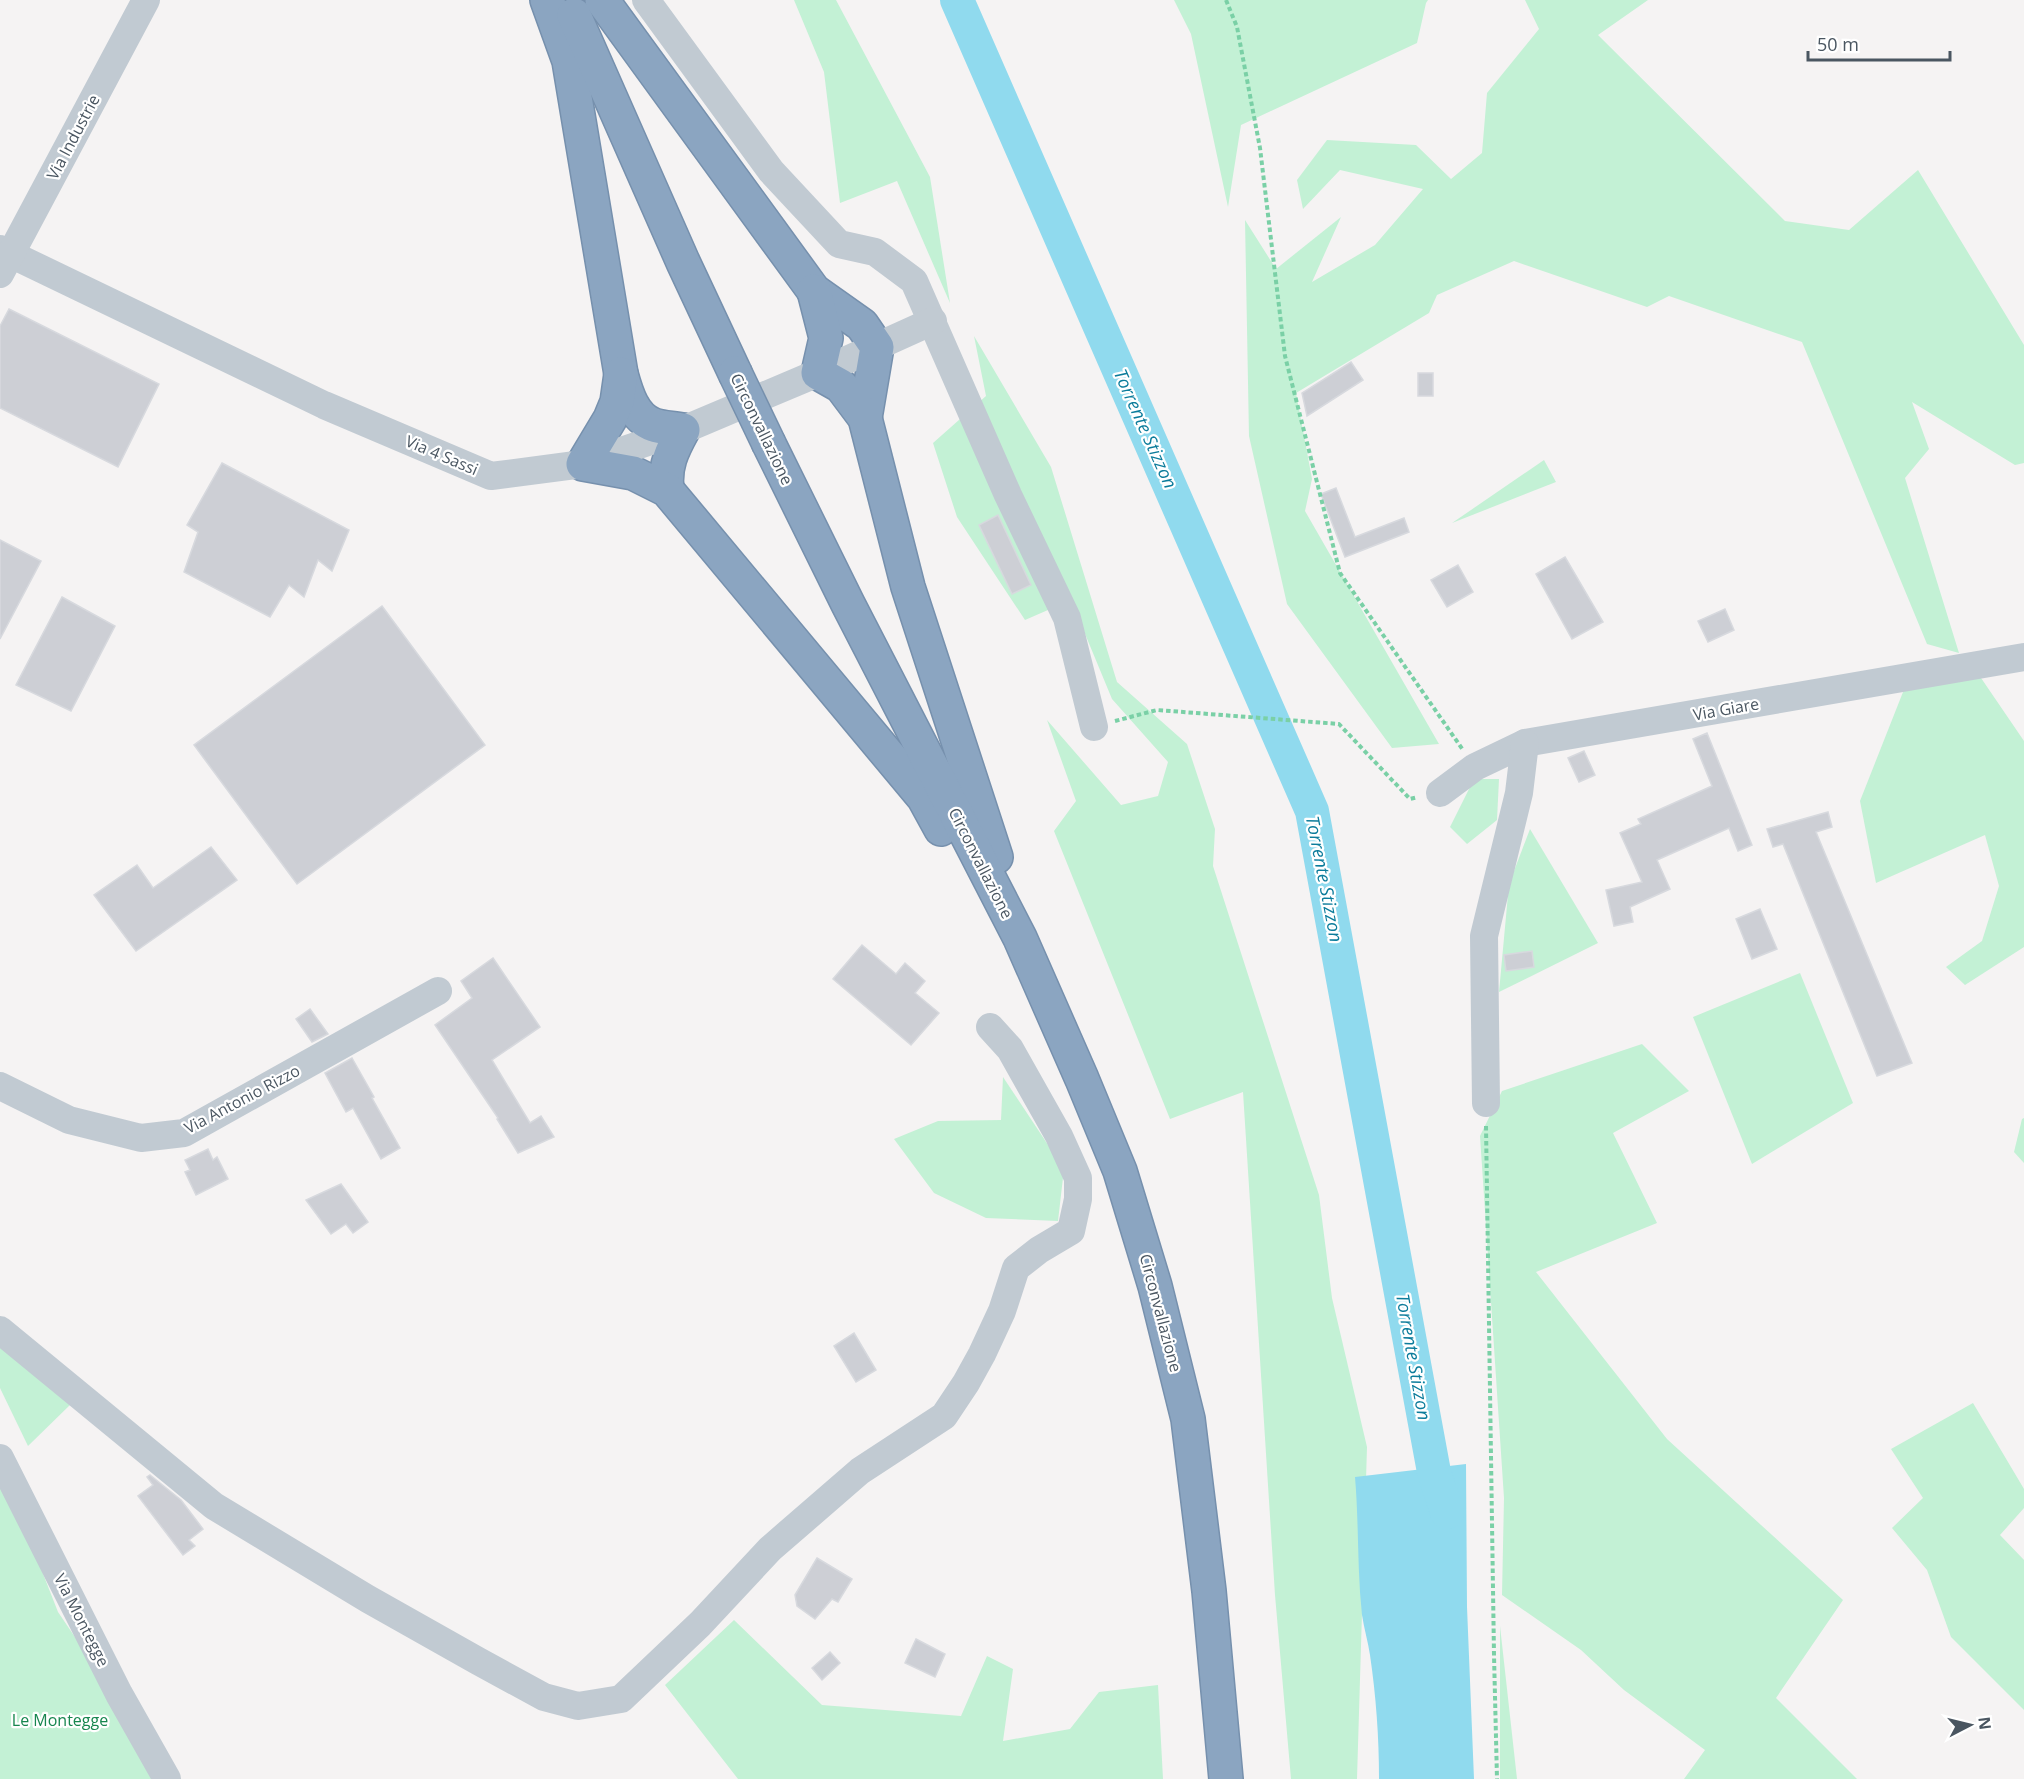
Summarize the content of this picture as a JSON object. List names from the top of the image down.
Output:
{
  "streets": {
    "highway": ["Circonvallazione"],
    "street": [
      "Via Industrie",
      "Via 4 Sassi",
      "Via Giare",
      "Via Antonio Rizzo",
      "Via Montegge"
    ]
  },
  "crossings": [
    ["Via Industrie", "Via 4 Sassi"]
  ],
  "water": ["Torrente Stizzon"],
  "parks": ["Le Montegge"],
  "scale_bar": "50 m",
  "north": "right"
}
